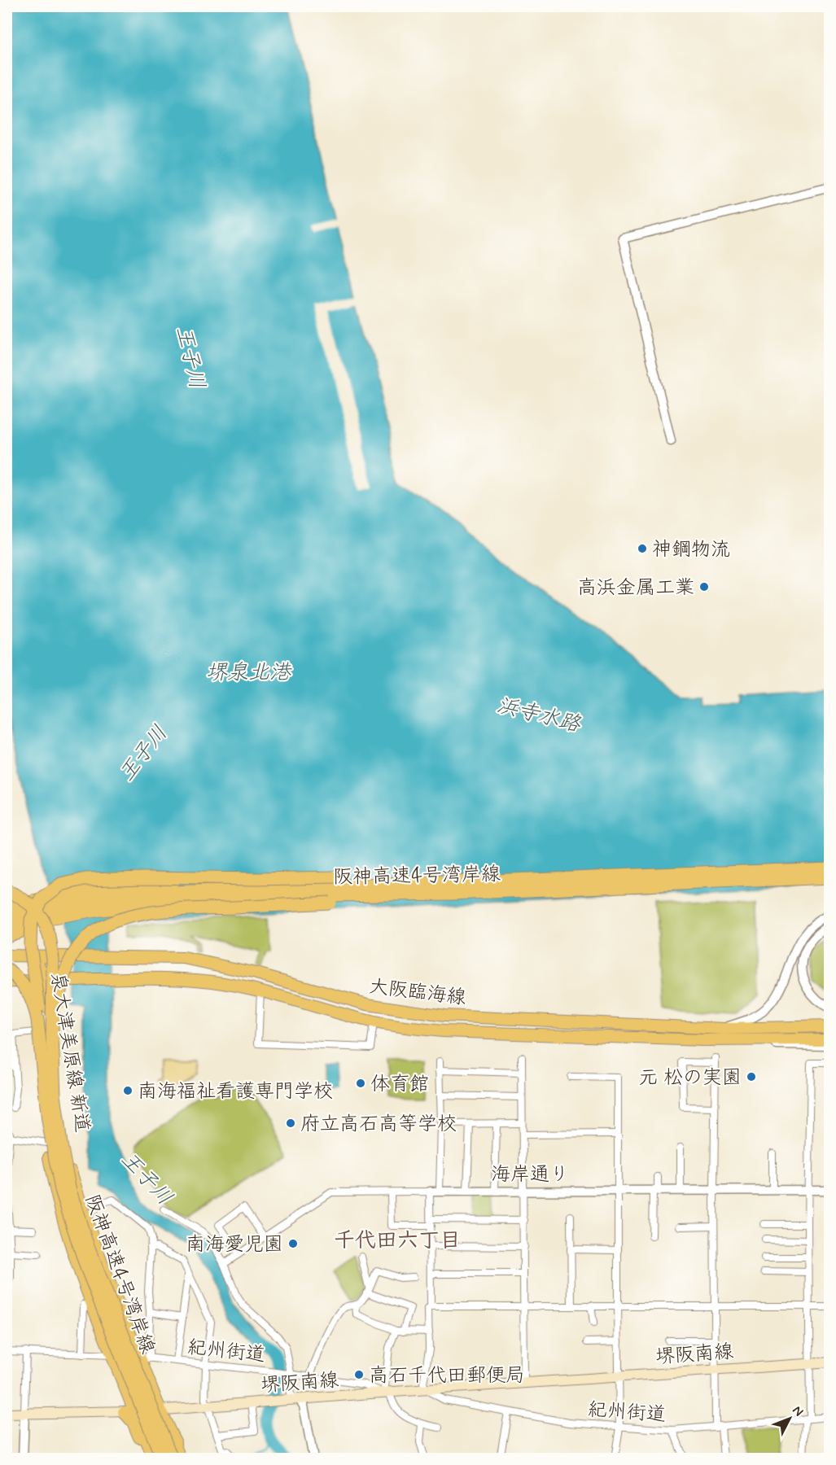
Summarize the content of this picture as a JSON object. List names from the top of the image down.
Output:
{
  "streets": {
    "highway": ["阪神高速4号湾岸線"],
    "main road": ["大阪臨海線", "泉大津美原線 新道", "堺阪南線"],
    "street": ["海岸通り", "紀州街道"]
  },
  "crossings": [
    ["阪神高速4号湾岸線", "泉大津美原線 新道"],
    ["大阪臨海線", "泉大津美原線 新道"],
    ["泉大津美原線 新道", "紀州街道"],
    ["泉大津美原線 新道", "堺阪南線"],
    ["紀州街道", "堺阪南線"]
  ],
  "districts": ["千代田六丁目"],
  "water": ["王子川", "堺泉北港", "浜寺水路"],
  "places": [
    "神鋼物流",
    "高浜金属工業",
    "元 松の実園",
    "体育館",
    "南海福祉看護専門学校",
    "府立高石高等学校",
    "南海愛児園",
    "高石千代田郵便局"
  ],
  "north": "top right"
}
